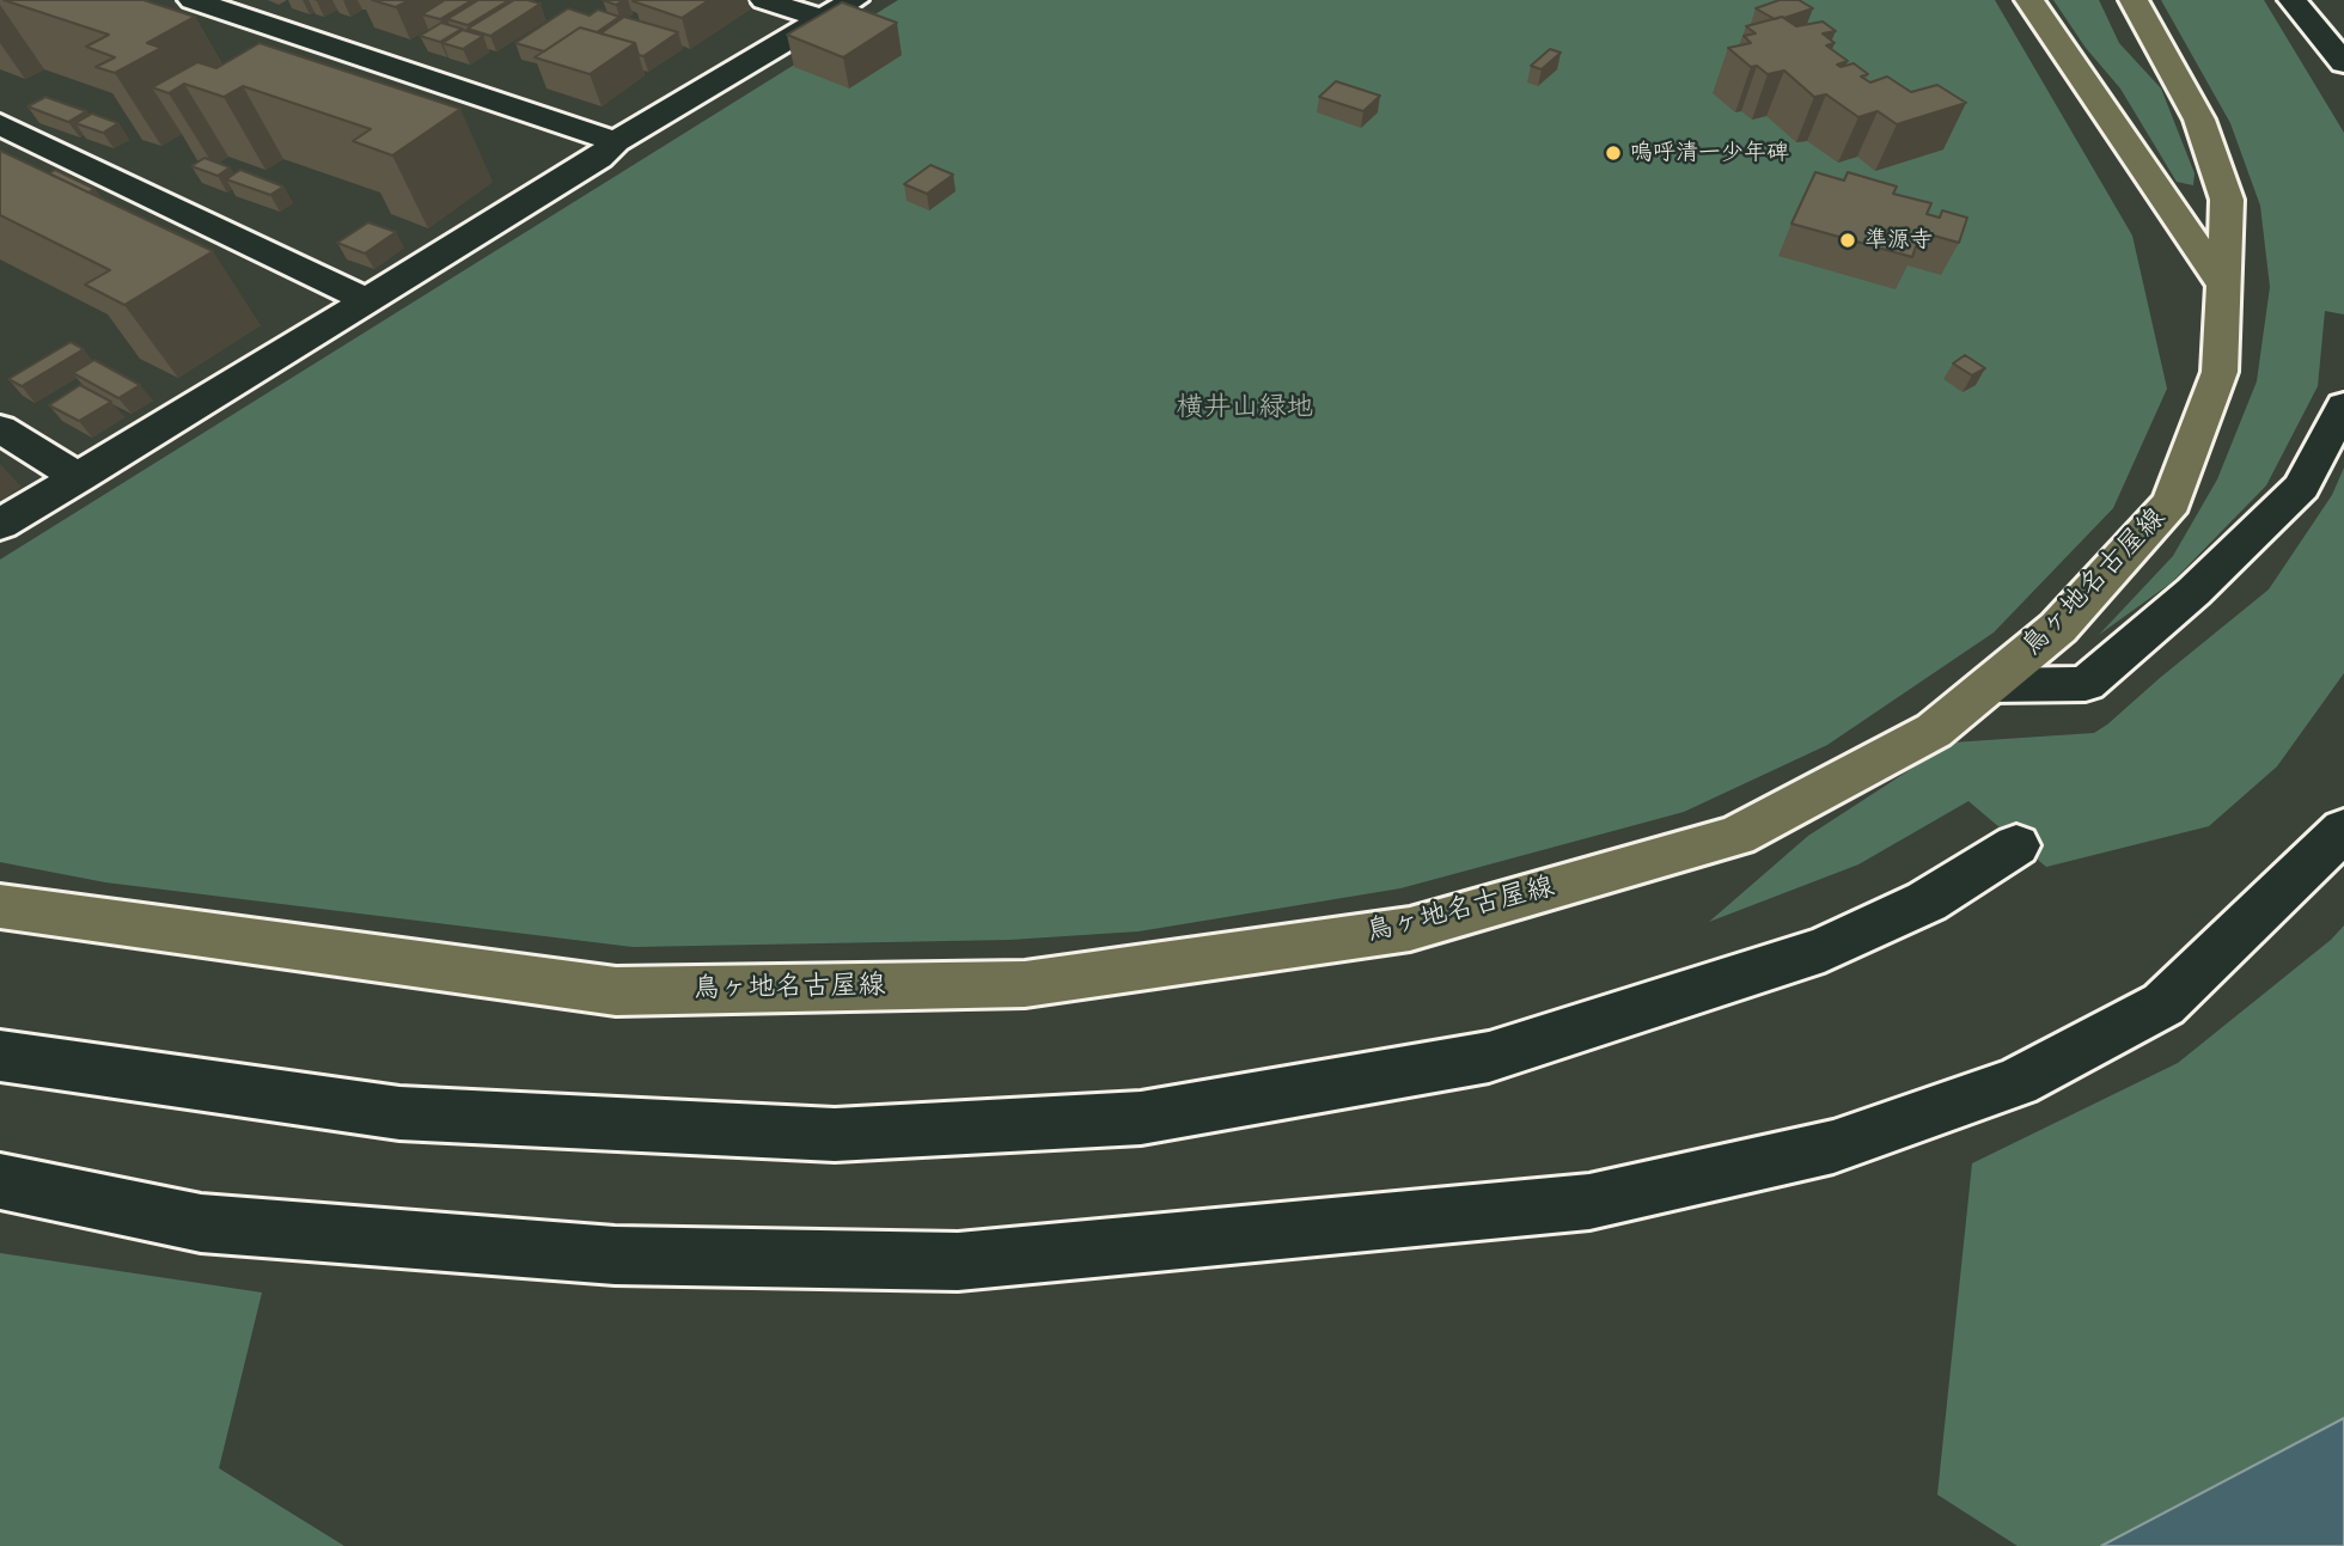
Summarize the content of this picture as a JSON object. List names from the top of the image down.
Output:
{
  "streets": {
    "main road": ["鳥ヶ地名古屋線"]
  },
  "parks": ["横井山緑地"],
  "places": ["嗚呼清一少年碑", "準源寺"]
}
